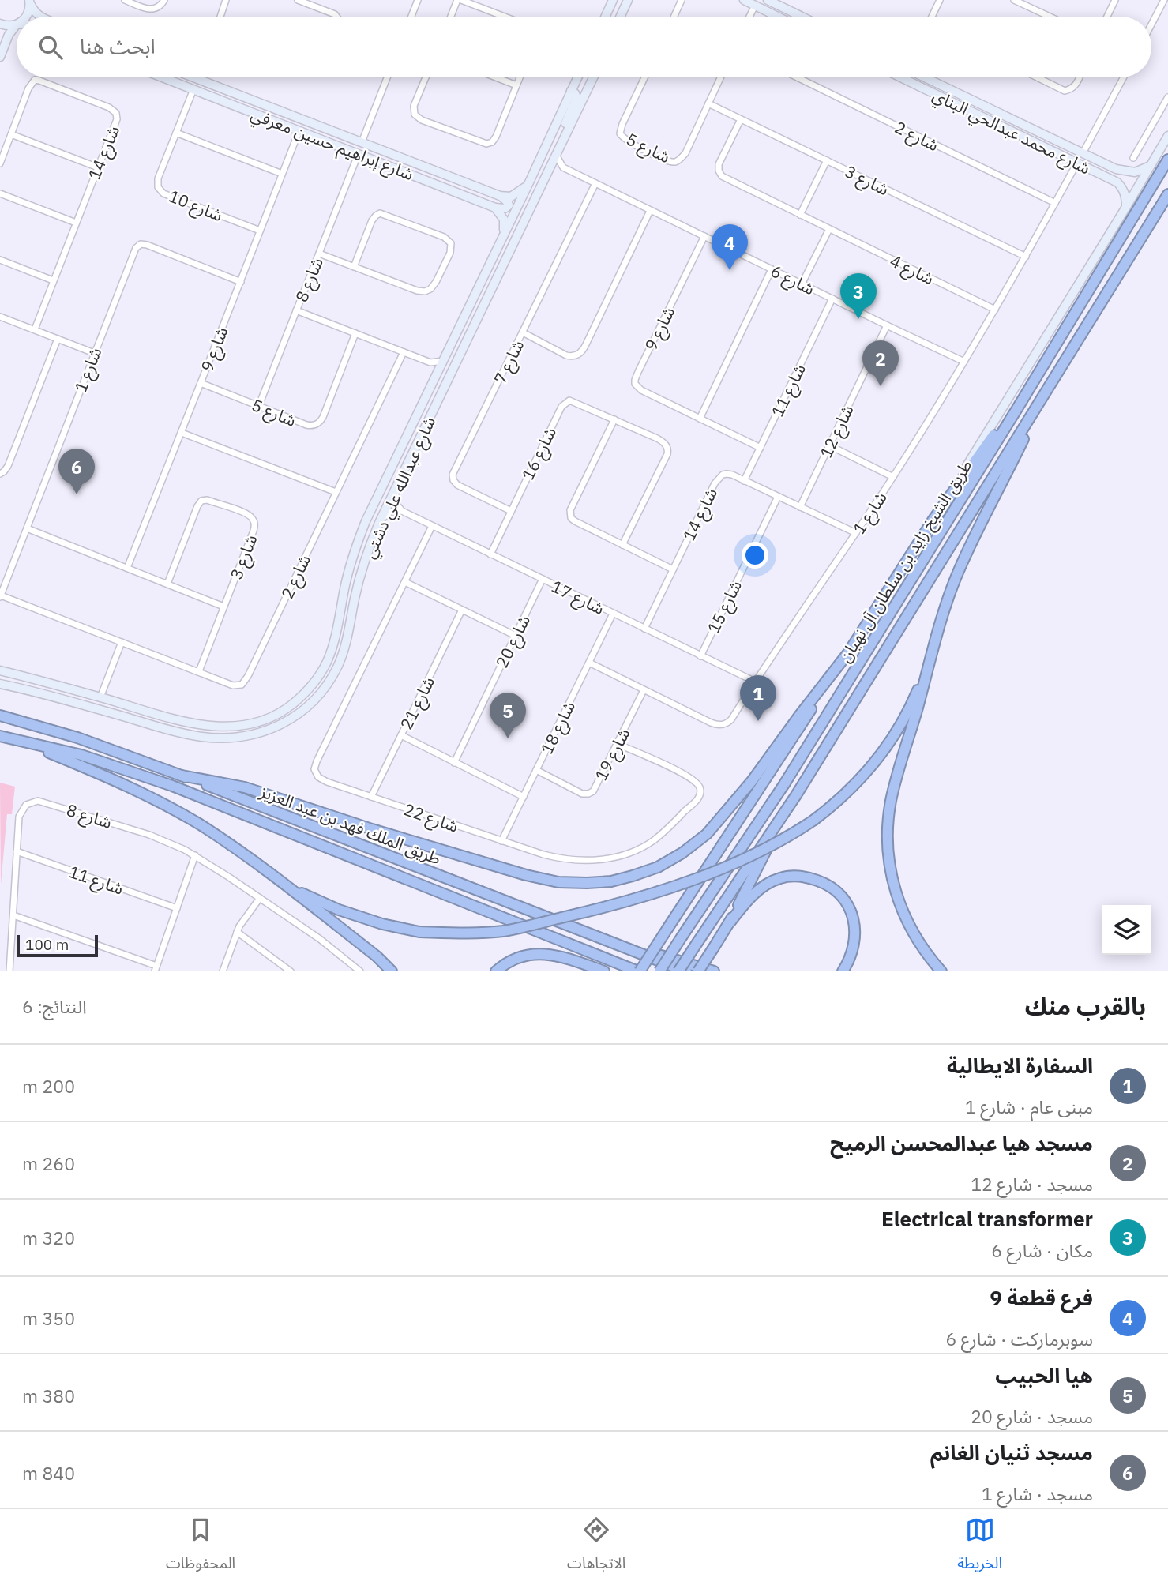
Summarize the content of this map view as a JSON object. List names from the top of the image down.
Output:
{
  "streets": {
    "highway": ["طريق الشيخ زايد بن سلطان آل نهيان", "طريق الملك فهد بن عبد العزيز"],
    "main road": ["شارع محمد عبدالحي البناي", "شارع إبراهيم حسين معرفي", "شارع عبدالله علي دشتي"],
    "street": [
      "شارع 2",
      "شارع 5",
      "شارع 14",
      "شارع 3",
      "شارع 10",
      "شارع 4",
      "شارع 8",
      "شارع 6",
      "شارع 9",
      "شارع 7",
      "شارع 1",
      "شارع 11",
      "شارع 12",
      "شارع 16",
      "شارع 17",
      "شارع 15",
      "شارع 20",
      "شارع 21",
      "شارع 18",
      "شارع 19",
      "شارع 22"
    ]
  },
  "crossings": [
    ["شارع محمد عبدالحي البناي", "شارع 1"],
    ["شارع 2", "شارع 3"],
    ["شارع 2", "شارع 1"],
    ["شارع إبراهيم حسين معرفي", "شارع 10"],
    ["شارع إبراهيم حسين معرفي", "شارع 8"],
    ["شارع إبراهيم حسين معرفي", "شارع 9"],
    ["شارع 5", "شارع 3"],
    ["شارع 5", "شارع 8"],
    ["شارع 5", "شارع 9"],
    ["شارع 14", "شارع 1"],
    ["شارع 14", "شارع 11"],
    ["شارع 14", "شارع 12"],
    ["شارع 14", "شارع 17"],
    ["شارع 14", "شارع 15"],
    ["شارع 3", "شارع 4"],
    ["شارع 3", "شارع 1"],
    ["شارع 10", "شارع 9"],
    ["شارع 4", "شارع 1"],
    ["شارع 8", "شارع 11"],
    ["شارع 6", "شارع 9"],
    ["شارع 6", "شارع 7"],
    ["شارع 6", "شارع 1"],
    ["شارع 6", "شارع 11"],
    ["شارع 6", "شارع 12"],
    ["شارع 9", "شارع 1"],
    ["شارع 9", "شارع 11"],
    ["شارع 7", "شارع 16"],
    ["شارع 1", "شارع 17"],
    ["شارع 1", "شارع 18"],
    ["شارع 1", "شارع 19"],
    ["شارع 16", "شارع 17"],
    ["شارع 17", "شارع 15"],
    ["شارع 17", "شارع 20"],
    ["شارع 17", "شارع 18"],
    ["شارع 17", "شارع 22"],
    ["شارع 21", "شارع 22"],
    ["شارع 18", "شارع 19"],
    ["شارع 18", "شارع 22"],
    ["شارع 19", "شارع 22"]
  ],
  "scale_bar": "100 m",
  "page": {
    "search": "ابحث هنا",
    "pins": [
      "4",
      "3",
      "2",
      "6",
      "1",
      "5"
    ],
    "scale": "100 m",
    "heading": ["بالقرب منك", "النتائج: 6"],
    "list": [
      {
        "mark": "1",
        "name": "السفارة الايطالية",
        "note": "مبنى عام · شارع 1",
        "value": "200 m"
      },
      {
        "mark": "2",
        "name": "مسجد هيا عبدالمحسن الرميح",
        "note": "مسجد · شارع 12",
        "value": "260 m"
      },
      {
        "mark": "3",
        "name": "Electrical transformer",
        "note": "مكان · شارع 6",
        "value": "320 m"
      },
      {
        "mark": "4",
        "name": "فرع قطعة 9",
        "note": "سوبرماركت · شارع 6",
        "value": "350 m"
      },
      {
        "mark": "5",
        "name": "هيا الحبيب",
        "note": "مسجد · شارع 20",
        "value": "380 m"
      },
      {
        "mark": "6",
        "name": "مسجد ثنيان الغانم",
        "note": "مسجد · شارع 1",
        "value": "840 m"
      }
    ],
    "nav": ["الخريطة", "الاتجاهات", "المحفوظات"]
  }
}
